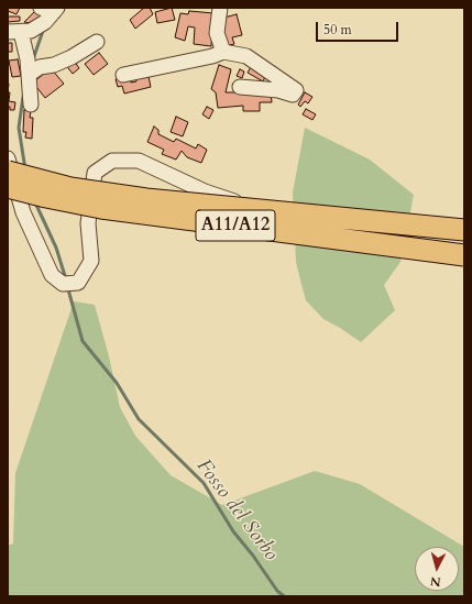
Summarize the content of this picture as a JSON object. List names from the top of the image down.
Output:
{
  "streets": {
    "highway": ["A11/A12"]
  },
  "water": ["Fosso del Sorbo"],
  "scale_bar": "50 m",
  "north": "bottom"
}
